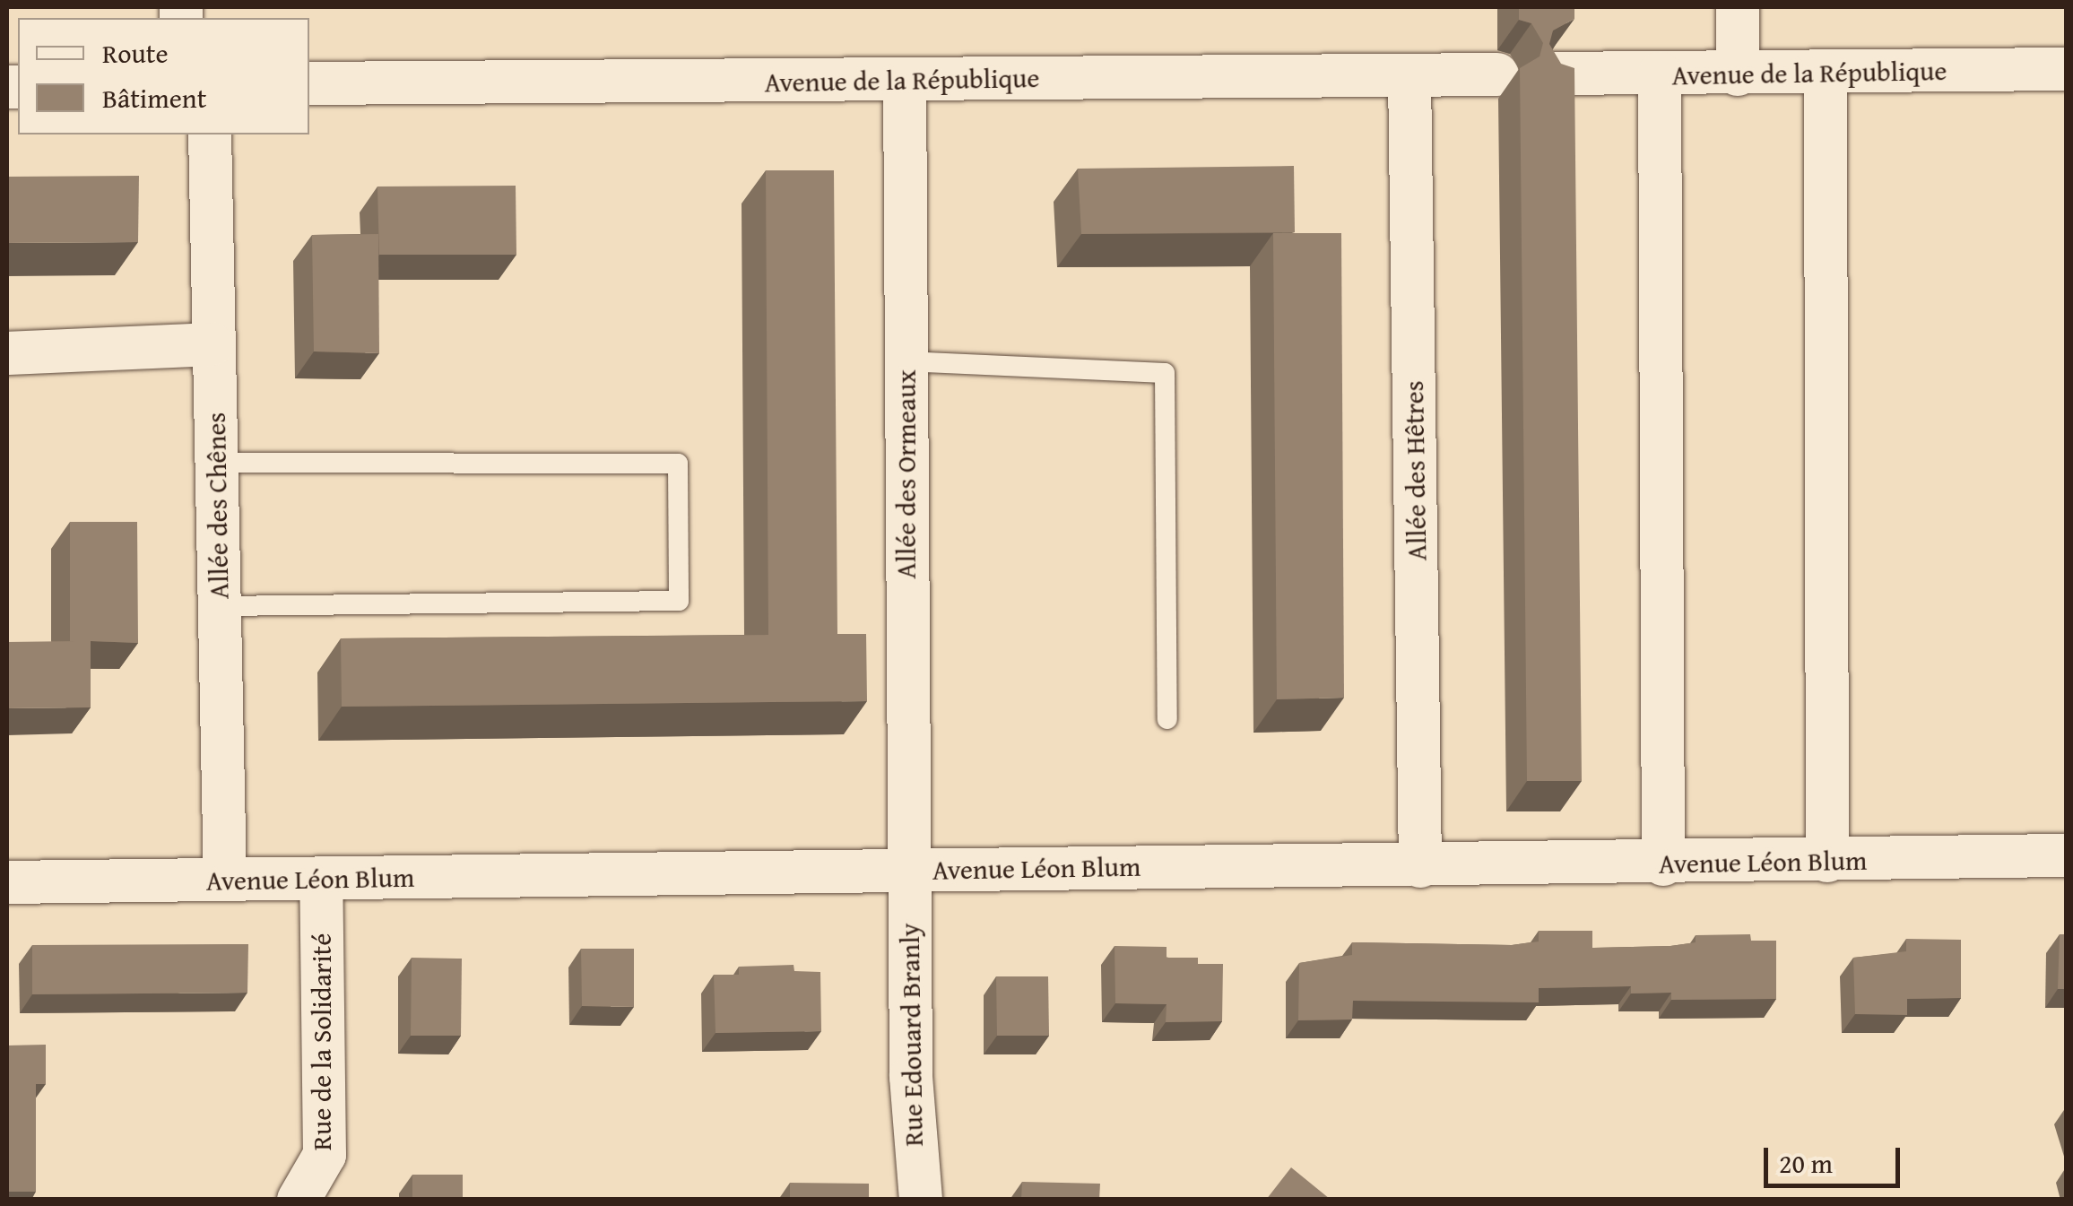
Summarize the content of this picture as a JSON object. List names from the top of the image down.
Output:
{
  "streets": {
    "street": [
      "Avenue de la République",
      "Allée des Hêtres",
      "Allée des Ormeaux",
      "Allée des Chênes",
      "Avenue Léon Blum",
      "Rue Edouard Branly",
      "Rue de la Solidarité"
    ]
  },
  "crossings": [
    ["Avenue de la République", "Allée des Hêtres"],
    ["Avenue de la République", "Allée des Ormeaux"],
    ["Allée des Hêtres", "Avenue Léon Blum"],
    ["Allée des Ormeaux", "Avenue Léon Blum"],
    ["Allée des Ormeaux", "Rue Edouard Branly"],
    ["Allée des Chênes", "Avenue Léon Blum"],
    ["Avenue Léon Blum", "Rue Edouard Branly"],
    ["Avenue Léon Blum", "Rue de la Solidarité"]
  ],
  "legend": ["Route", "Bâtiment"],
  "scale_bar": "20 m"
}
